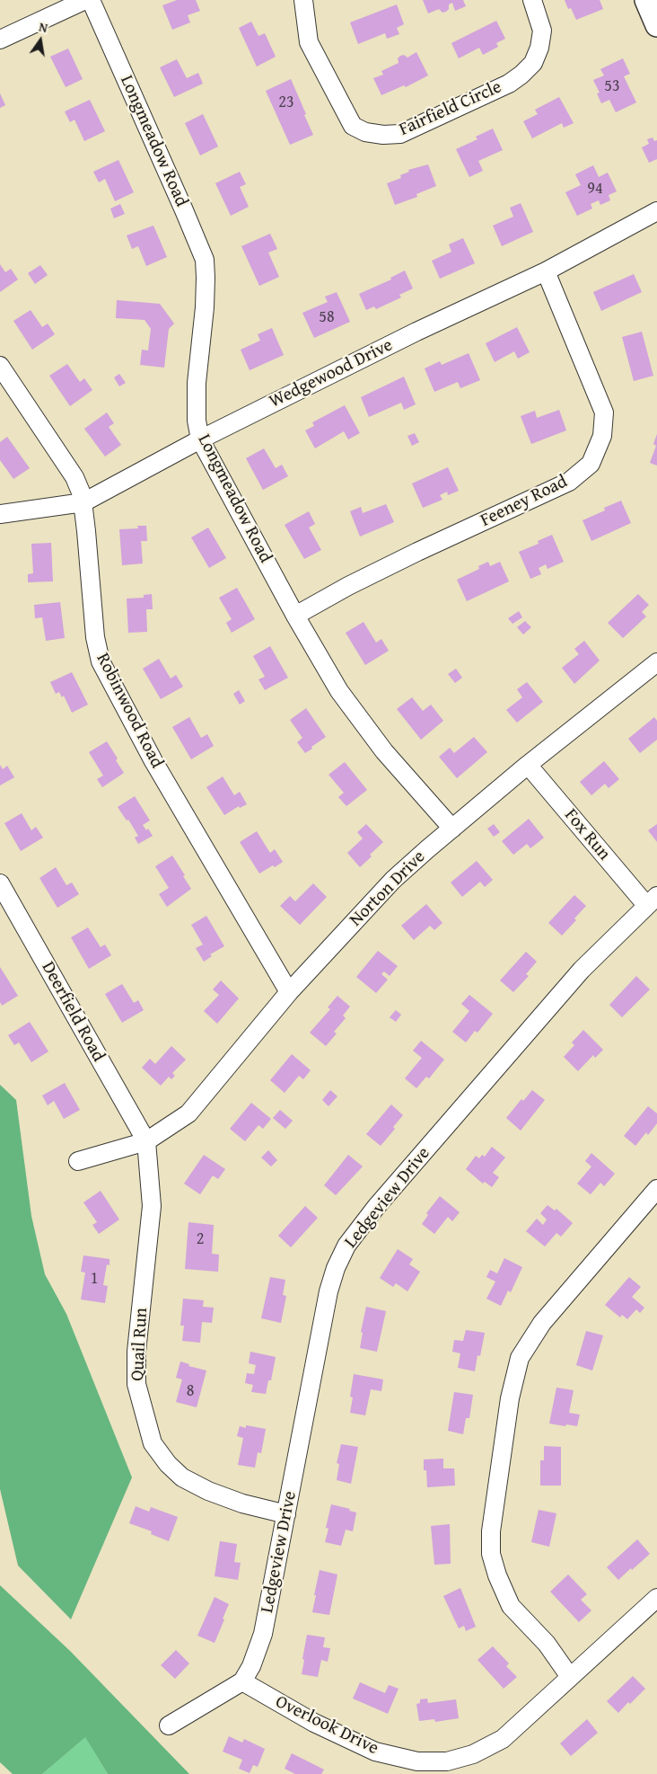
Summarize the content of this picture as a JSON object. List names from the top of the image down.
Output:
{
  "streets": {
    "street": [
      "Fairfield Circle",
      "Longmeadow Road",
      "Wedgewood Drive",
      "Feeney Road",
      "Robinwood Road",
      "Fox Run",
      "Norton Drive",
      "Deerfield Road",
      "Ledgeview Drive",
      "Quail Run",
      "Overlook Drive"
    ]
  },
  "crossings": [
    ["Longmeadow Road", "Wedgewood Drive"],
    ["Longmeadow Road", "Feeney Road"],
    ["Longmeadow Road", "Norton Drive"],
    ["Wedgewood Drive", "Feeney Road"],
    ["Wedgewood Drive", "Robinwood Road"],
    ["Robinwood Road", "Norton Drive"],
    ["Fox Run", "Norton Drive"],
    ["Fox Run", "Ledgeview Drive"],
    ["Norton Drive", "Deerfield Road"],
    ["Norton Drive", "Quail Run"],
    ["Deerfield Road", "Quail Run"],
    ["Ledgeview Drive", "Quail Run"],
    ["Ledgeview Drive", "Overlook Drive"]
  ],
  "house_numbers": [
    "53",
    "23",
    "94",
    "58",
    "2",
    "1",
    "8"
  ],
  "north": "top"
}
